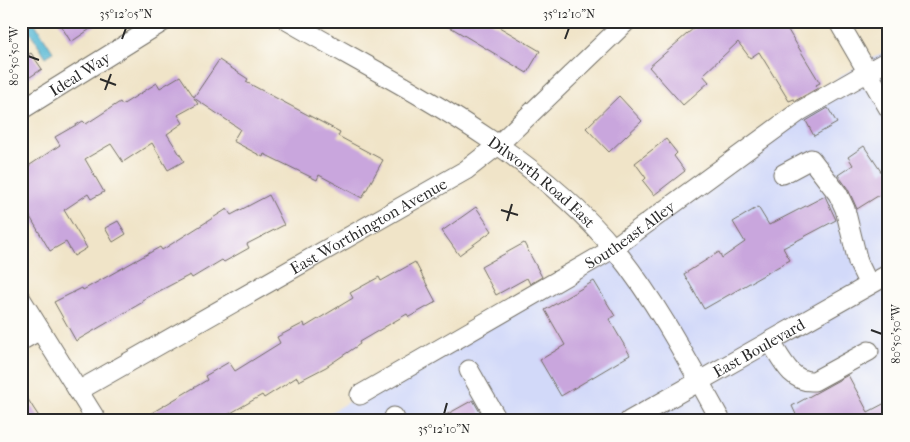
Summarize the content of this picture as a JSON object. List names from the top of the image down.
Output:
{
  "streets": {
    "street": [
      "Ideal Way",
      "Dilworth Road East",
      "East Worthington Avenue",
      "Southeast Alley",
      "East Boulevard"
    ]
  },
  "crossings": [
    ["Dilworth Road East", "East Worthington Avenue"],
    ["Dilworth Road East", "Southeast Alley"],
    ["Dilworth Road East", "East Boulevard"]
  ],
  "coordinates": ["35°12'05\"N", "35°12'10\"N", "80°50'50\"W"]
}
